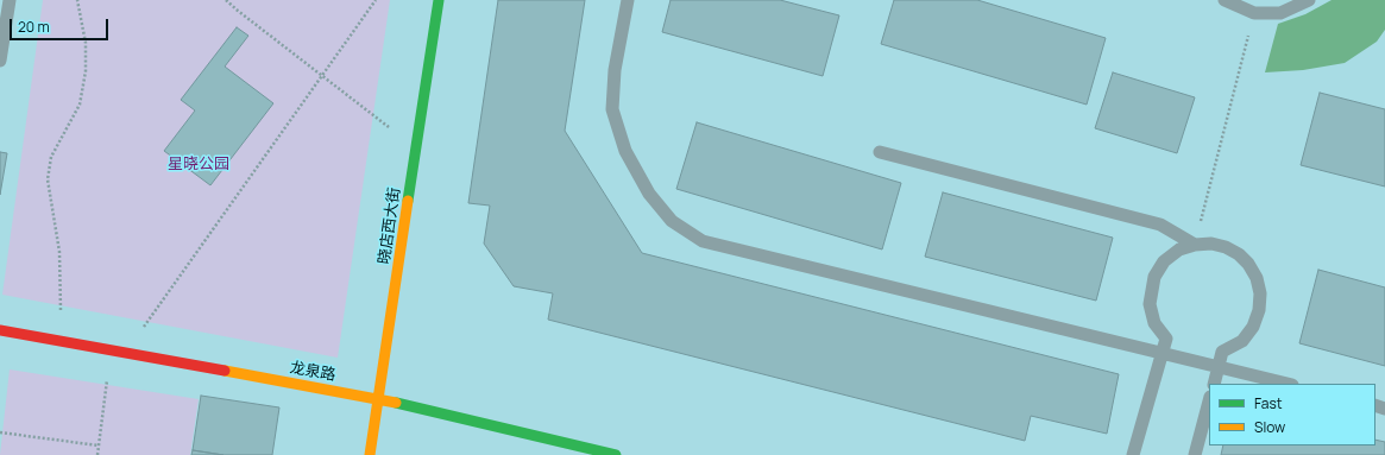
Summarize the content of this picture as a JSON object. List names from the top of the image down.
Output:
{
  "streets": {
    "street": ["晓店西大街", "龙泉路"]
  },
  "crossings": [
    ["晓店西大街", "龙泉路"]
  ],
  "parks": ["星晓公园"],
  "legend": ["Fast", "Slow"],
  "scale_bar": "20 m"
}
